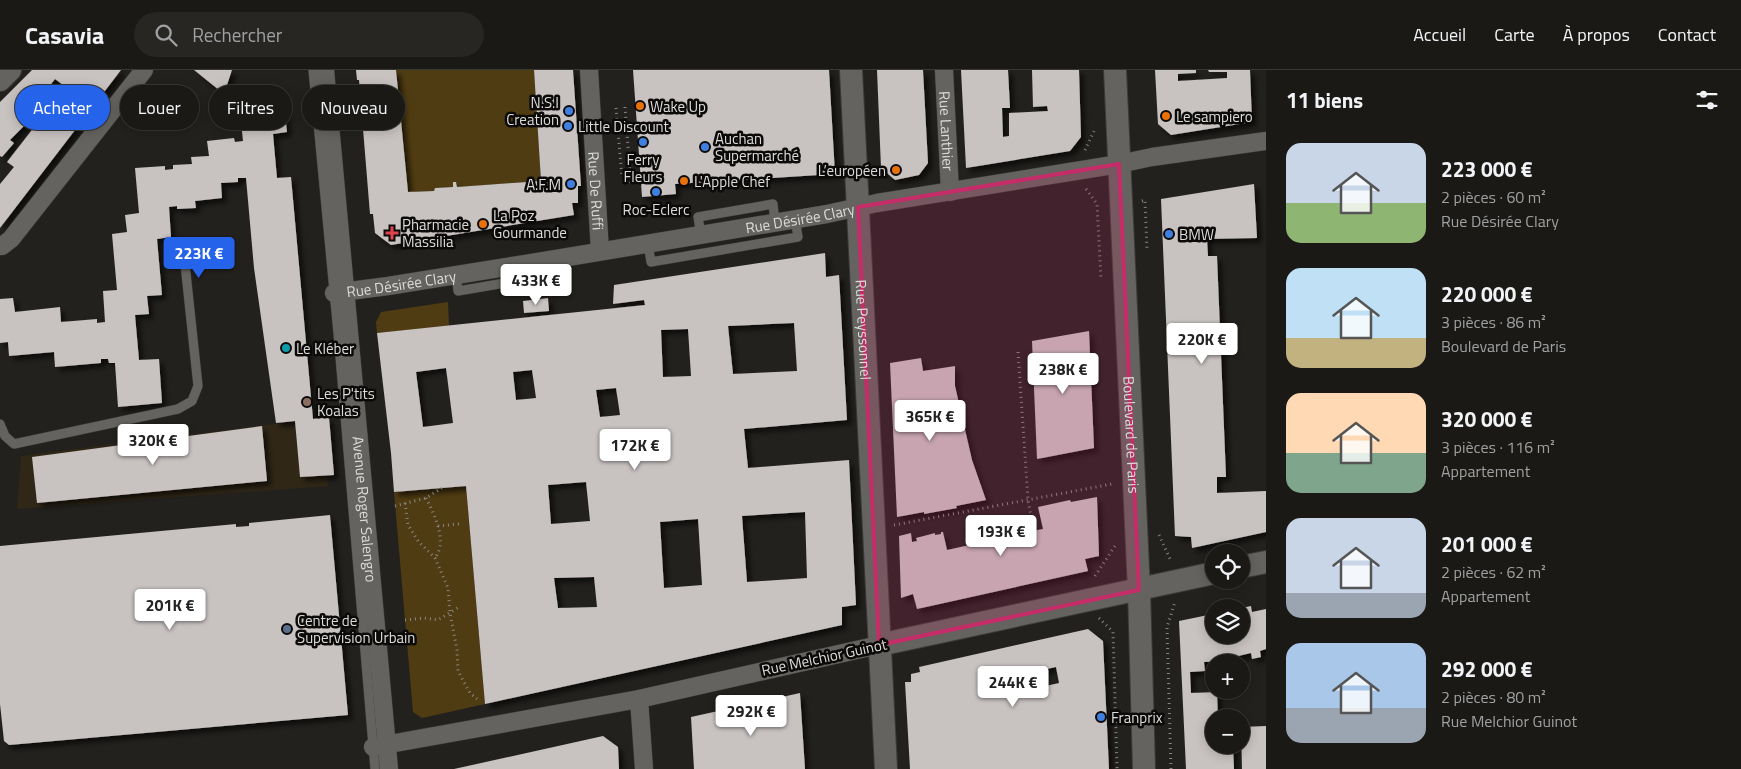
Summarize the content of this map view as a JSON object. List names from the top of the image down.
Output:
{
  "streets": {
    "street": [
      "Rue Lanthier",
      "Rue De Ruffi",
      "Rue Désirée Clary",
      "Rue Peyssonnel",
      "Boulevard de Paris",
      "Avenue Roger Salengro",
      "Rue Melchior Guinot"
    ]
  },
  "crossings": [
    ["Rue Lanthier", "Rue Désirée Clary"],
    ["Rue De Ruffi", "Rue Désirée Clary"],
    ["Rue Désirée Clary", "Rue Peyssonnel"],
    ["Rue Désirée Clary", "Boulevard de Paris"],
    ["Rue Désirée Clary", "Avenue Roger Salengro"],
    ["Rue Peyssonnel", "Rue Melchior Guinot"],
    ["Boulevard de Paris", "Rue Melchior Guinot"],
    ["Avenue Roger Salengro", "Rue Melchior Guinot"]
  ],
  "places": {
    "other": [
      "Wake Up",
      "N.S.I Creation",
      "Le sampiero",
      "Little Discount",
      "Ferry Fleurs",
      "Auchan Supermarché",
      "L’européen",
      "L'Apple Chef",
      "A.F.M",
      "Roc-Eclerc",
      "La Poz Gourmande",
      "BMW",
      "Le Kléber",
      "Les P'tits Koalas",
      "Centre de Supervision Urbain",
      "Franprix"
    ],
    "health": ["Pharmacie Massilia"]
  },
  "page": {
    "header": "Casavia",
    "search": "Rechercher",
    "nav": [
      "Accueil",
      "Carte",
      "À propos",
      "Contact"
    ],
    "heading": "11 biens",
    "chip": [
      "Acheter",
      "Louer",
      "Filtres",
      "Nouveau"
    ],
    "list": [
      {
        "name": "223 000 €",
        "note": "2 pièces · 60 m² · Rue Désirée Clary"
      },
      {
        "name": "220 000 €",
        "note": "3 pièces · 86 m² · Boulevard de Paris"
      },
      {
        "name": "320 000 €",
        "note": "3 pièces · 116 m² · Appartement"
      },
      {
        "name": "201 000 €",
        "note": "2 pièces · 62 m² · Appartement"
      },
      {
        "name": "292 000 €",
        "note": "2 pièces · 80 m² · Rue Melchior Guinot"
      }
    ],
    "price": [
      "223K €",
      "433K €",
      "220K €",
      "238K €",
      "365K €",
      "320K €",
      "172K €",
      "193K €",
      "201K €",
      "244K €",
      "292K €"
    ],
    "map_buttons": ["+", "−"]
  }
}
